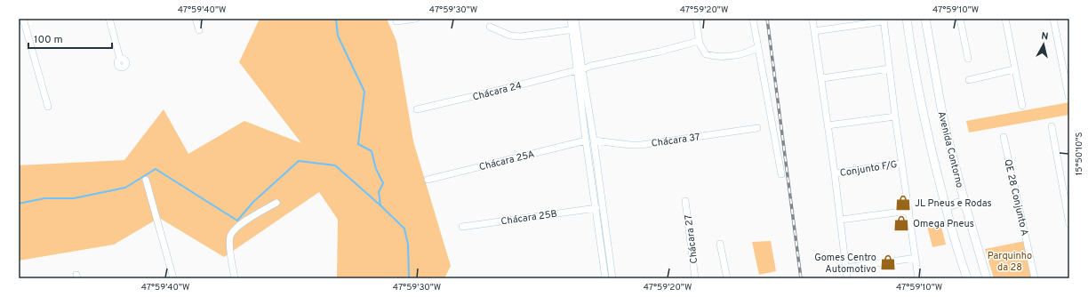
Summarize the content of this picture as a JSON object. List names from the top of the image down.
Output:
{
  "streets": {
    "main road": ["Avenida Contorno"],
    "street": [
      "Chácara 24",
      "Chácara 37",
      "Chácara 25A",
      "Conjunto F/G",
      "QE 28 Conjunto A",
      "Chácara 25B",
      "Chácara 27"
    ]
  },
  "parks": ["Parquinho da 28"],
  "places": {
    "shop": ["JL Pneus e Rodas", "Omega Pneus", "Gomes Centro Automotivo"]
  },
  "scale_bar": "100 m",
  "north": "top",
  "coordinates": [
    "47°59'40\"W",
    "47°59'30\"W",
    "47°59'20\"W",
    "47°59'10\"W",
    "15°50'10\"S"
  ]
}
